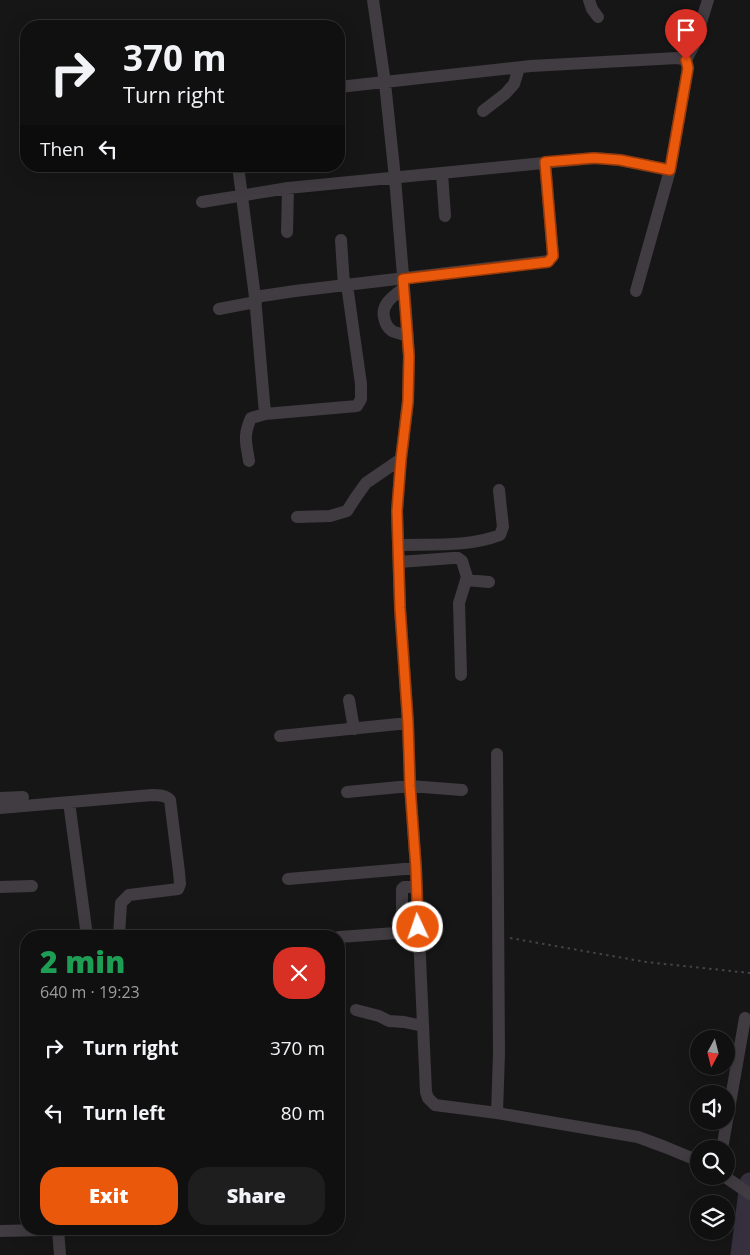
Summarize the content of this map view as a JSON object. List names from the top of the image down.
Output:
{
  "north": "bottom",
  "page": {
    "turn": ["370 m", "Turn right"],
    "then": "Then",
    "heading": ["2 min", "640 m · 19:23"],
    "list": [
      {
        "name": "Turn right",
        "value": "370 m"
      },
      {
        "name": "Turn left",
        "value": "80 m"
      }
    ],
    "buttons": ["Exit", "Share"]
  }
}
